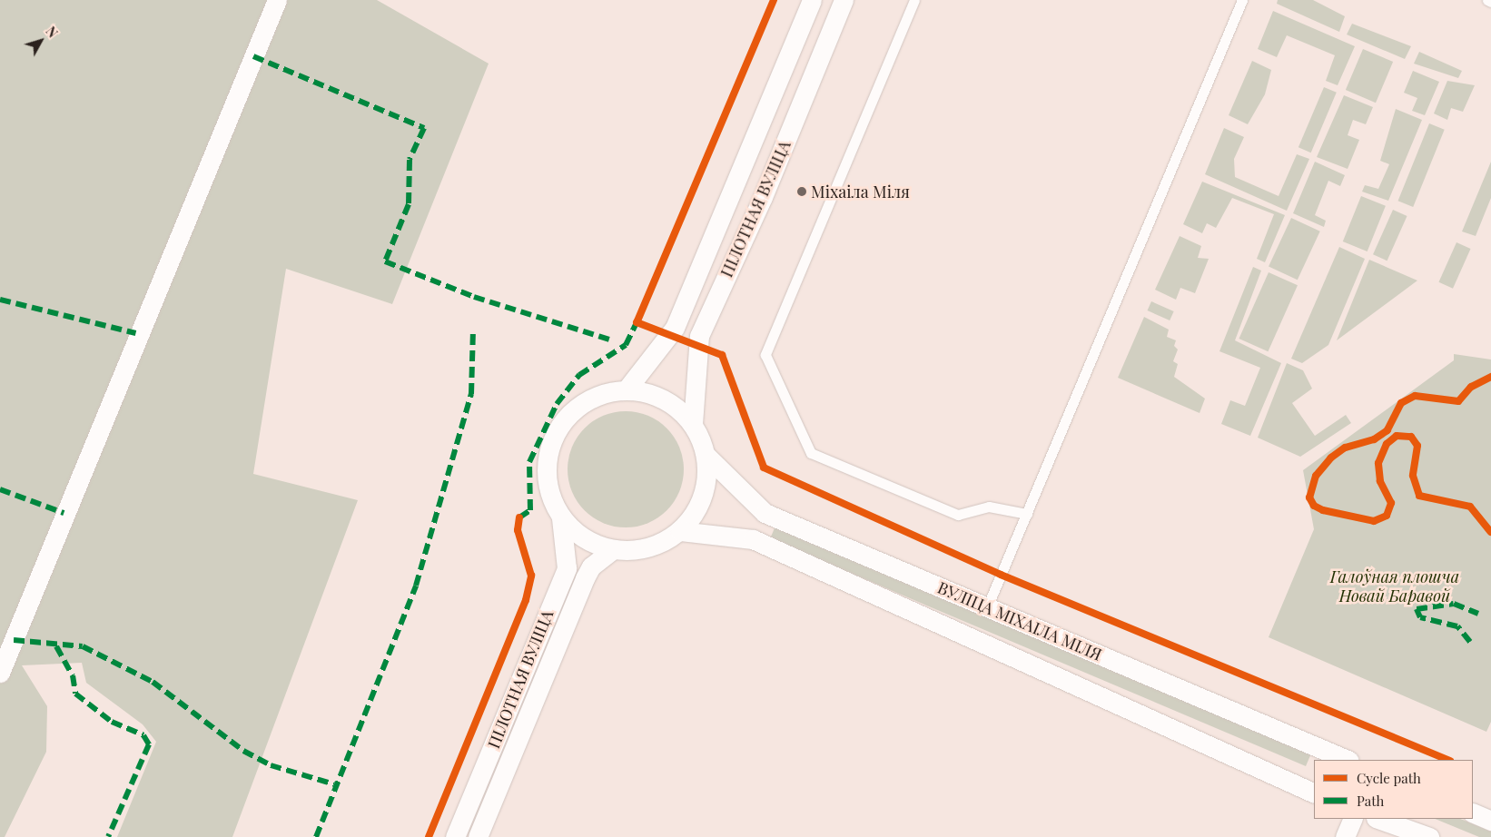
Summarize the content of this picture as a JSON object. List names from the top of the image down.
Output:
{
  "streets": {
    "street": ["ПІЛОТНАЯ ВУЛІЦА", "ВУЛІЦА МІХАІЛА МІЛЯ"]
  },
  "crossings": [
    ["ПІЛОТНАЯ ВУЛІЦА", "ВУЛІЦА МІХАІЛА МІЛЯ"]
  ],
  "parks": ["Галоўная плошча Новай Баравой"],
  "places": ["Міхаіла Міля"],
  "legend": ["Cycle path", "Path"],
  "north": "top right"
}
